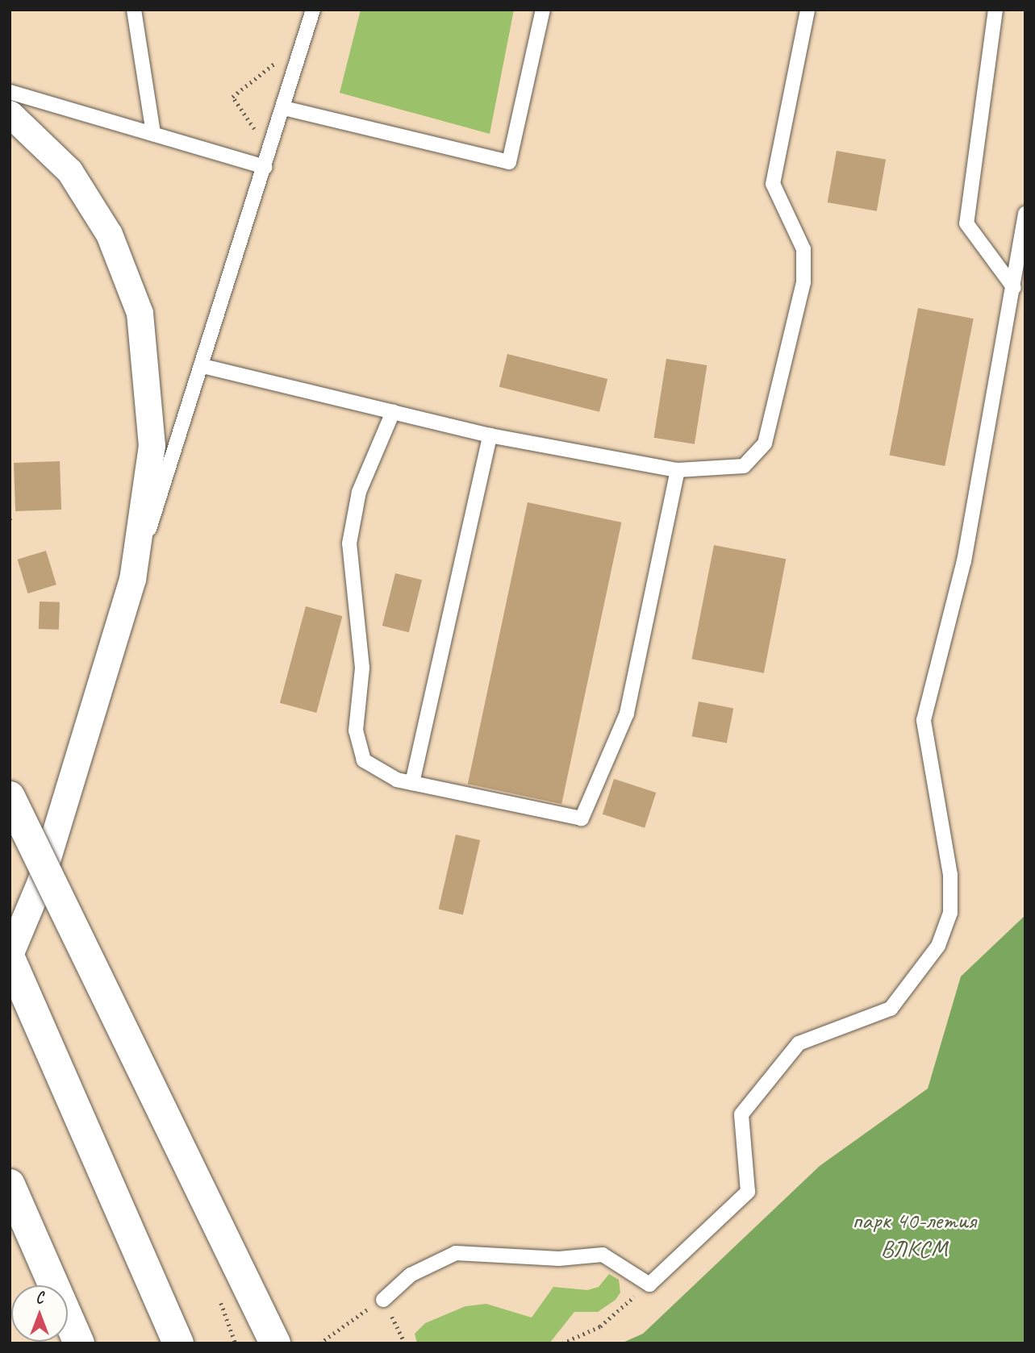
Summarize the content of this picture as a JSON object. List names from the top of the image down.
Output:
{
  "parks": ["парк 40-летия ВЛКСМ"],
  "north": "top"
}
